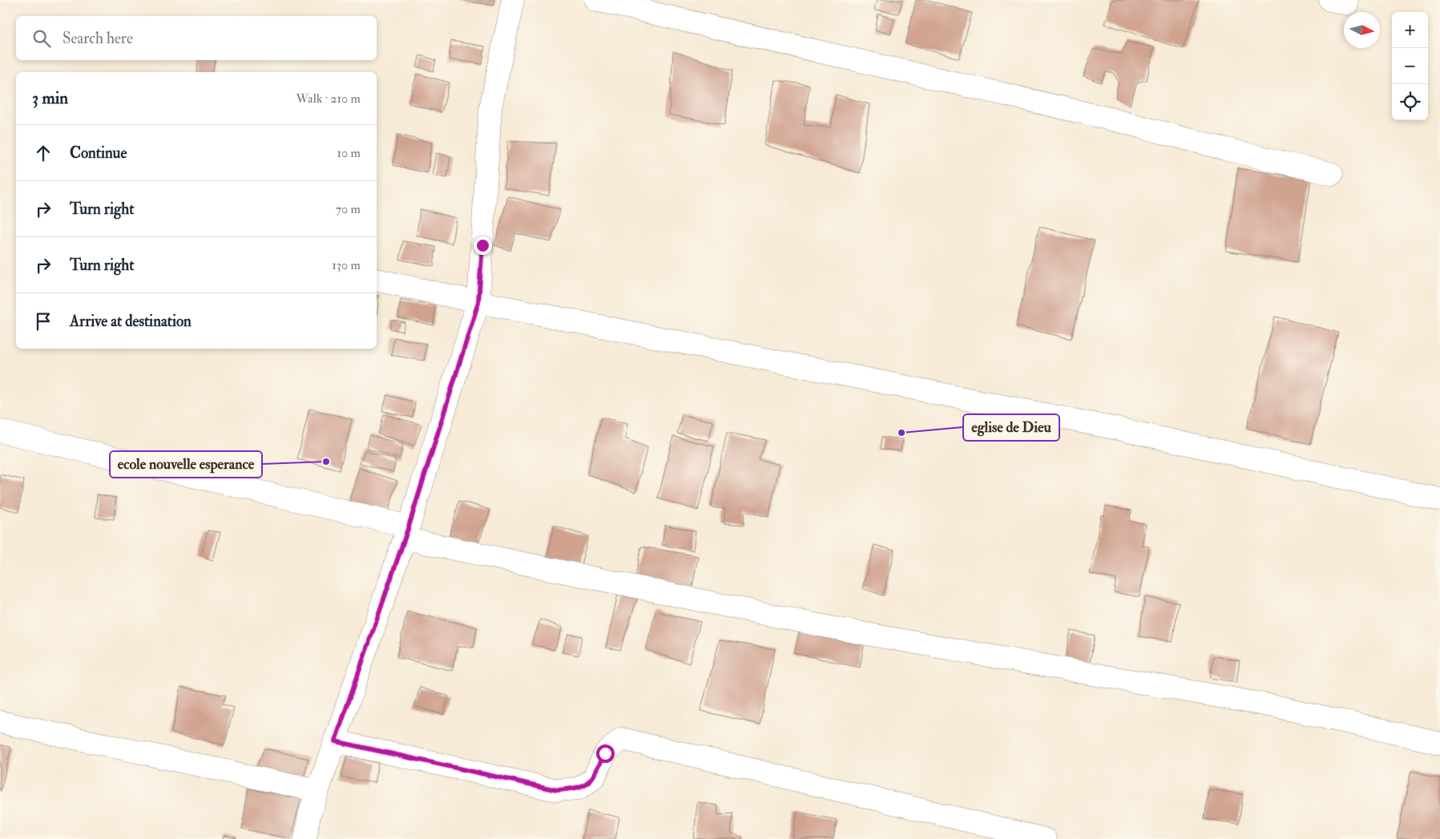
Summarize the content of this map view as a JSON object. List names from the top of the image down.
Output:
{
  "places": ["eglise de Dieu", "ecole nouvelle esperance"],
  "north": "right",
  "page": {
    "map_buttons": ["+", "−"],
    "search": "Search here",
    "heading": ["3 min", "Walk · 210 m"],
    "list": [
      ["Continue", "10 m"],
      ["Turn right", "70 m"],
      ["Turn right", "130 m"],
      "Arrive at destination"
    ]
  }
}
